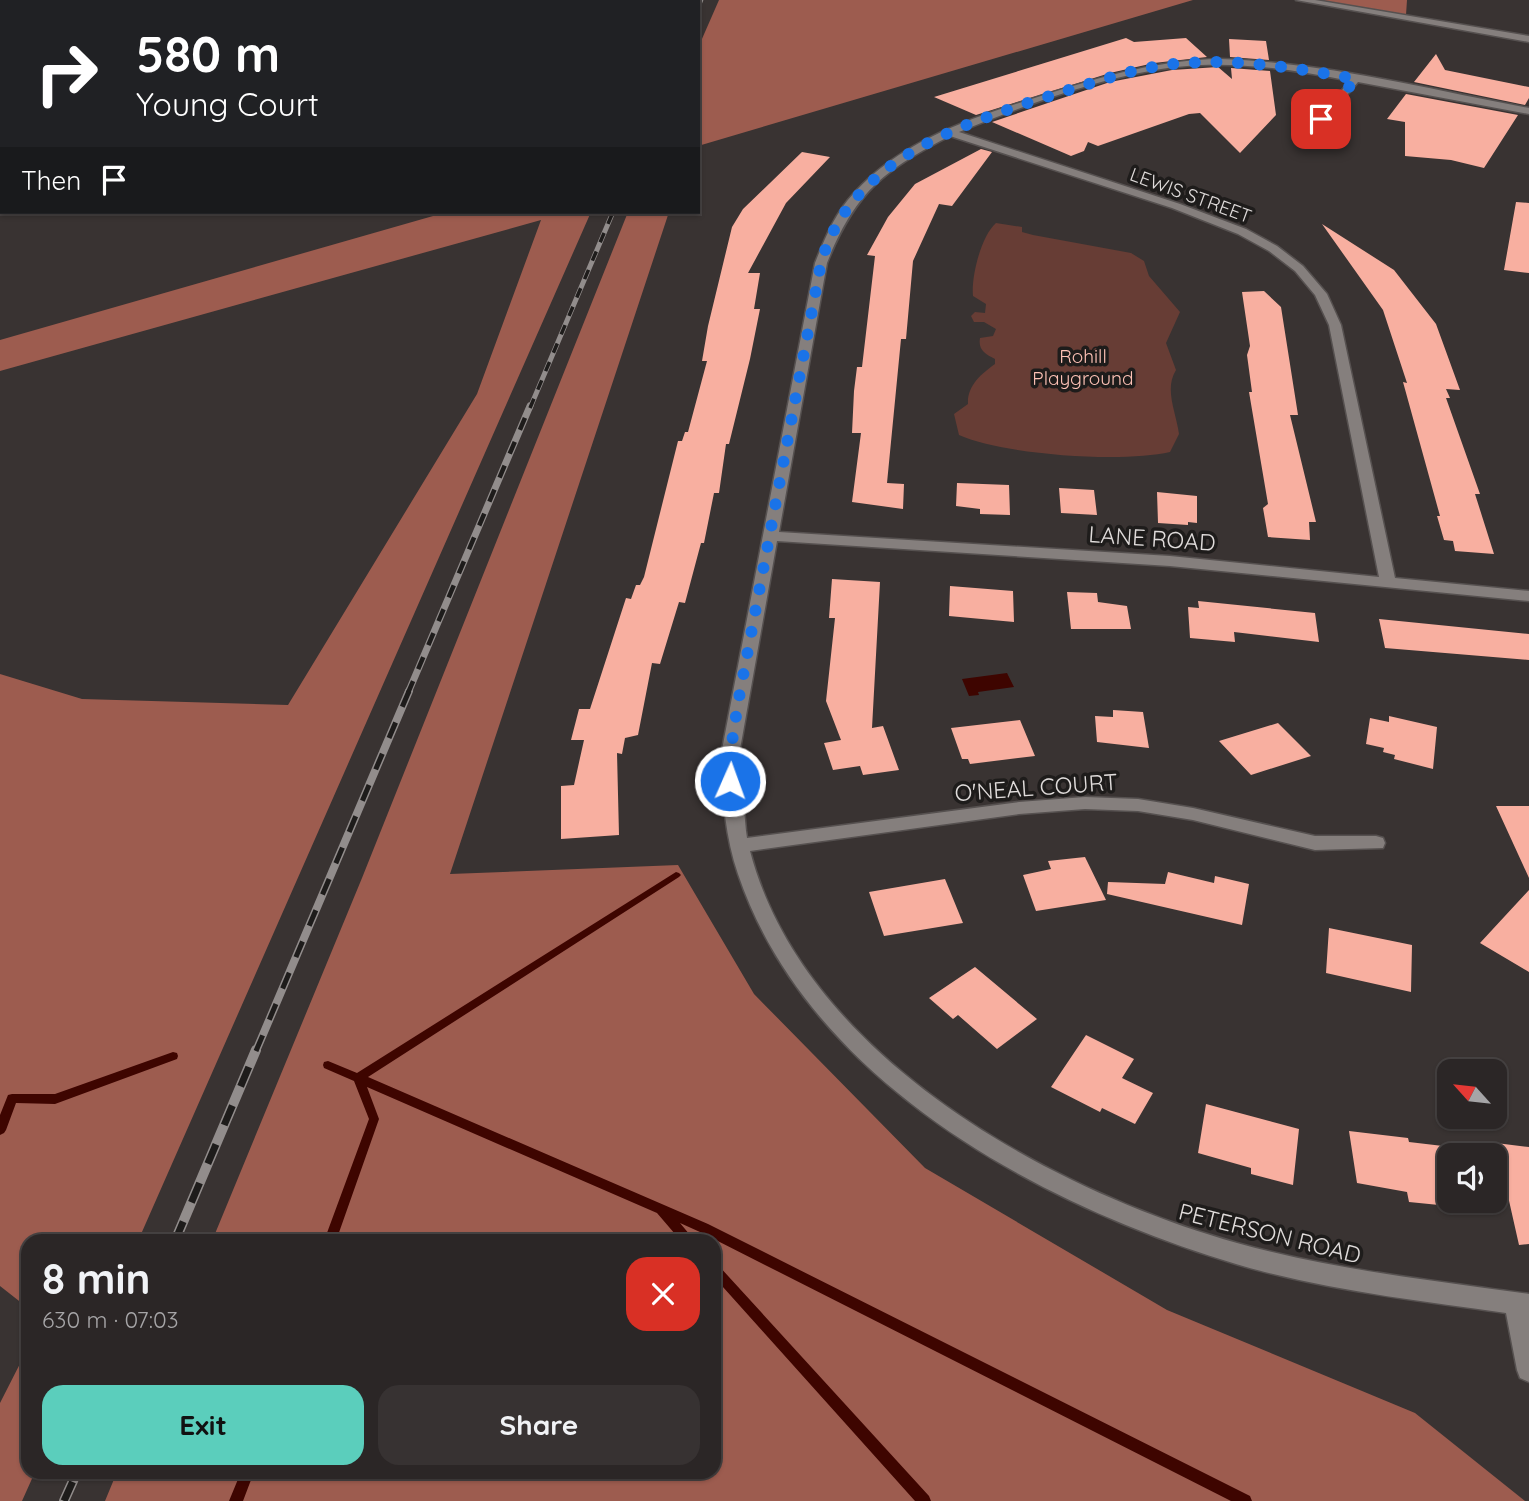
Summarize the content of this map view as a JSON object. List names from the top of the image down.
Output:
{
  "streets": {
    "street": [
      "LEWIS STREET",
      "LANE ROAD",
      "O'NEAL COURT",
      "PETERSON ROAD"
    ]
  },
  "crossings": [
    ["LEWIS STREET", "LANE ROAD"],
    ["LEWIS STREET", "PETERSON ROAD"],
    ["LANE ROAD", "PETERSON ROAD"],
    ["O'NEAL COURT", "PETERSON ROAD"]
  ],
  "parks": ["Rohill Playground"],
  "north": "top left",
  "page": {
    "turn": ["580 m", "Young Court"],
    "then": "Then",
    "heading": ["8 min", "630 m · 07:03"],
    "buttons": ["Exit", "Share"]
  }
}
